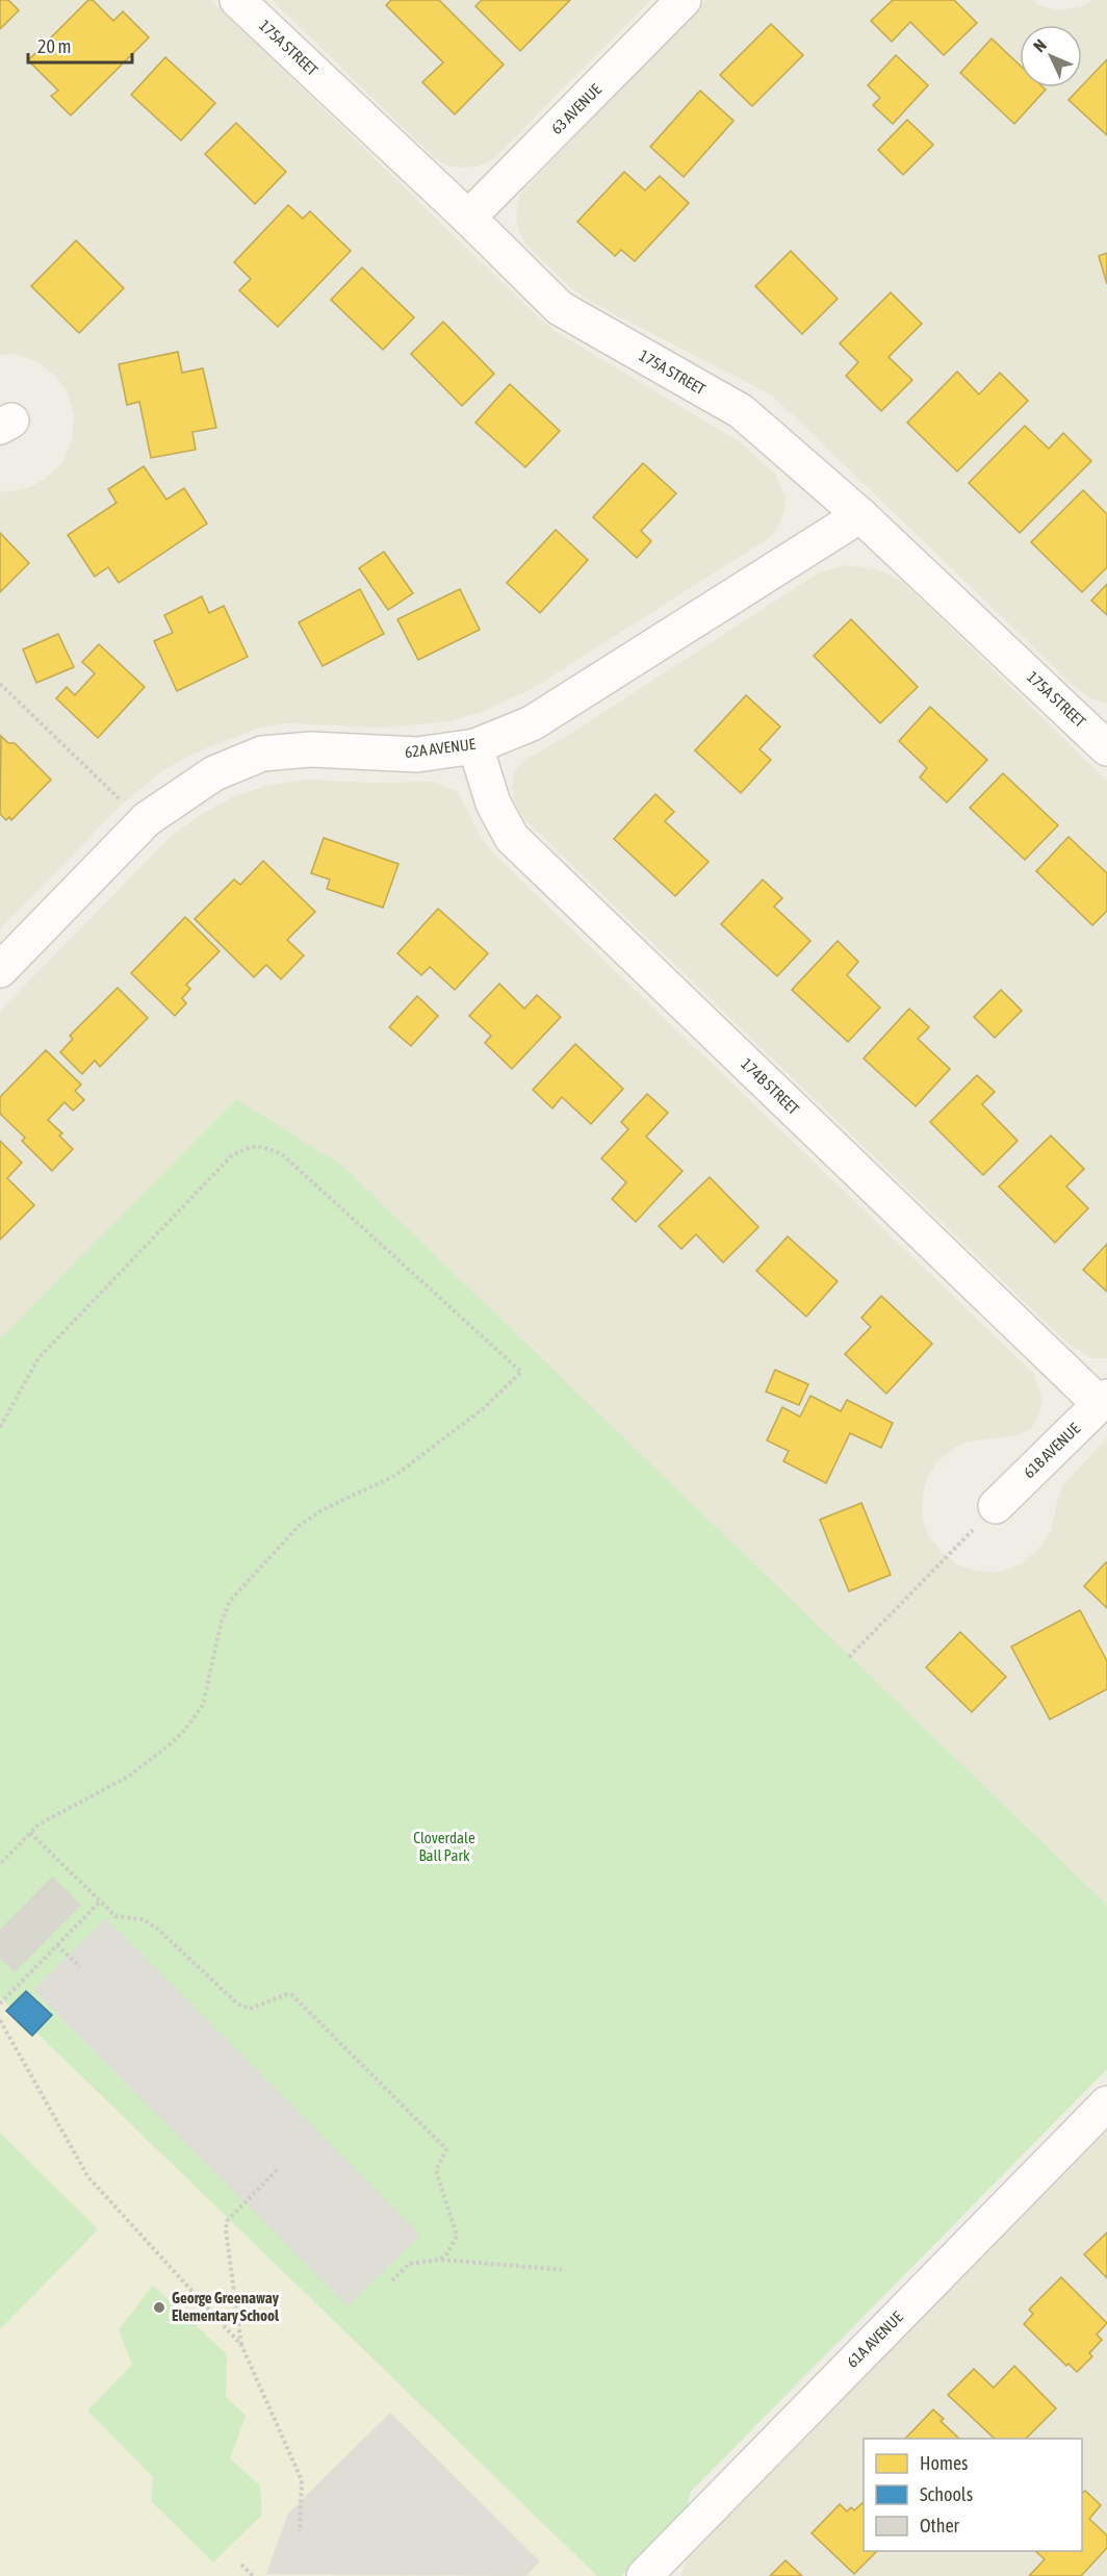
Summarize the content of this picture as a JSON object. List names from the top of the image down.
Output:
{
  "streets": {
    "street": [
      "175A STREET",
      "63 AVENUE",
      "62A AVENUE",
      "174B STREET",
      "61B AVENUE",
      "61A AVENUE"
    ]
  },
  "crossings": [
    ["175A STREET", "63 AVENUE"],
    ["175A STREET", "62A AVENUE"],
    ["62A AVENUE", "174B STREET"],
    ["174B STREET", "61B AVENUE"]
  ],
  "parks": ["Cloverdale Ball Park"],
  "places": ["George Greenaway Elementary School"],
  "legend": ["Homes", "Schools", "Other"],
  "scale_bar": "20 m",
  "north": "top left"
}
